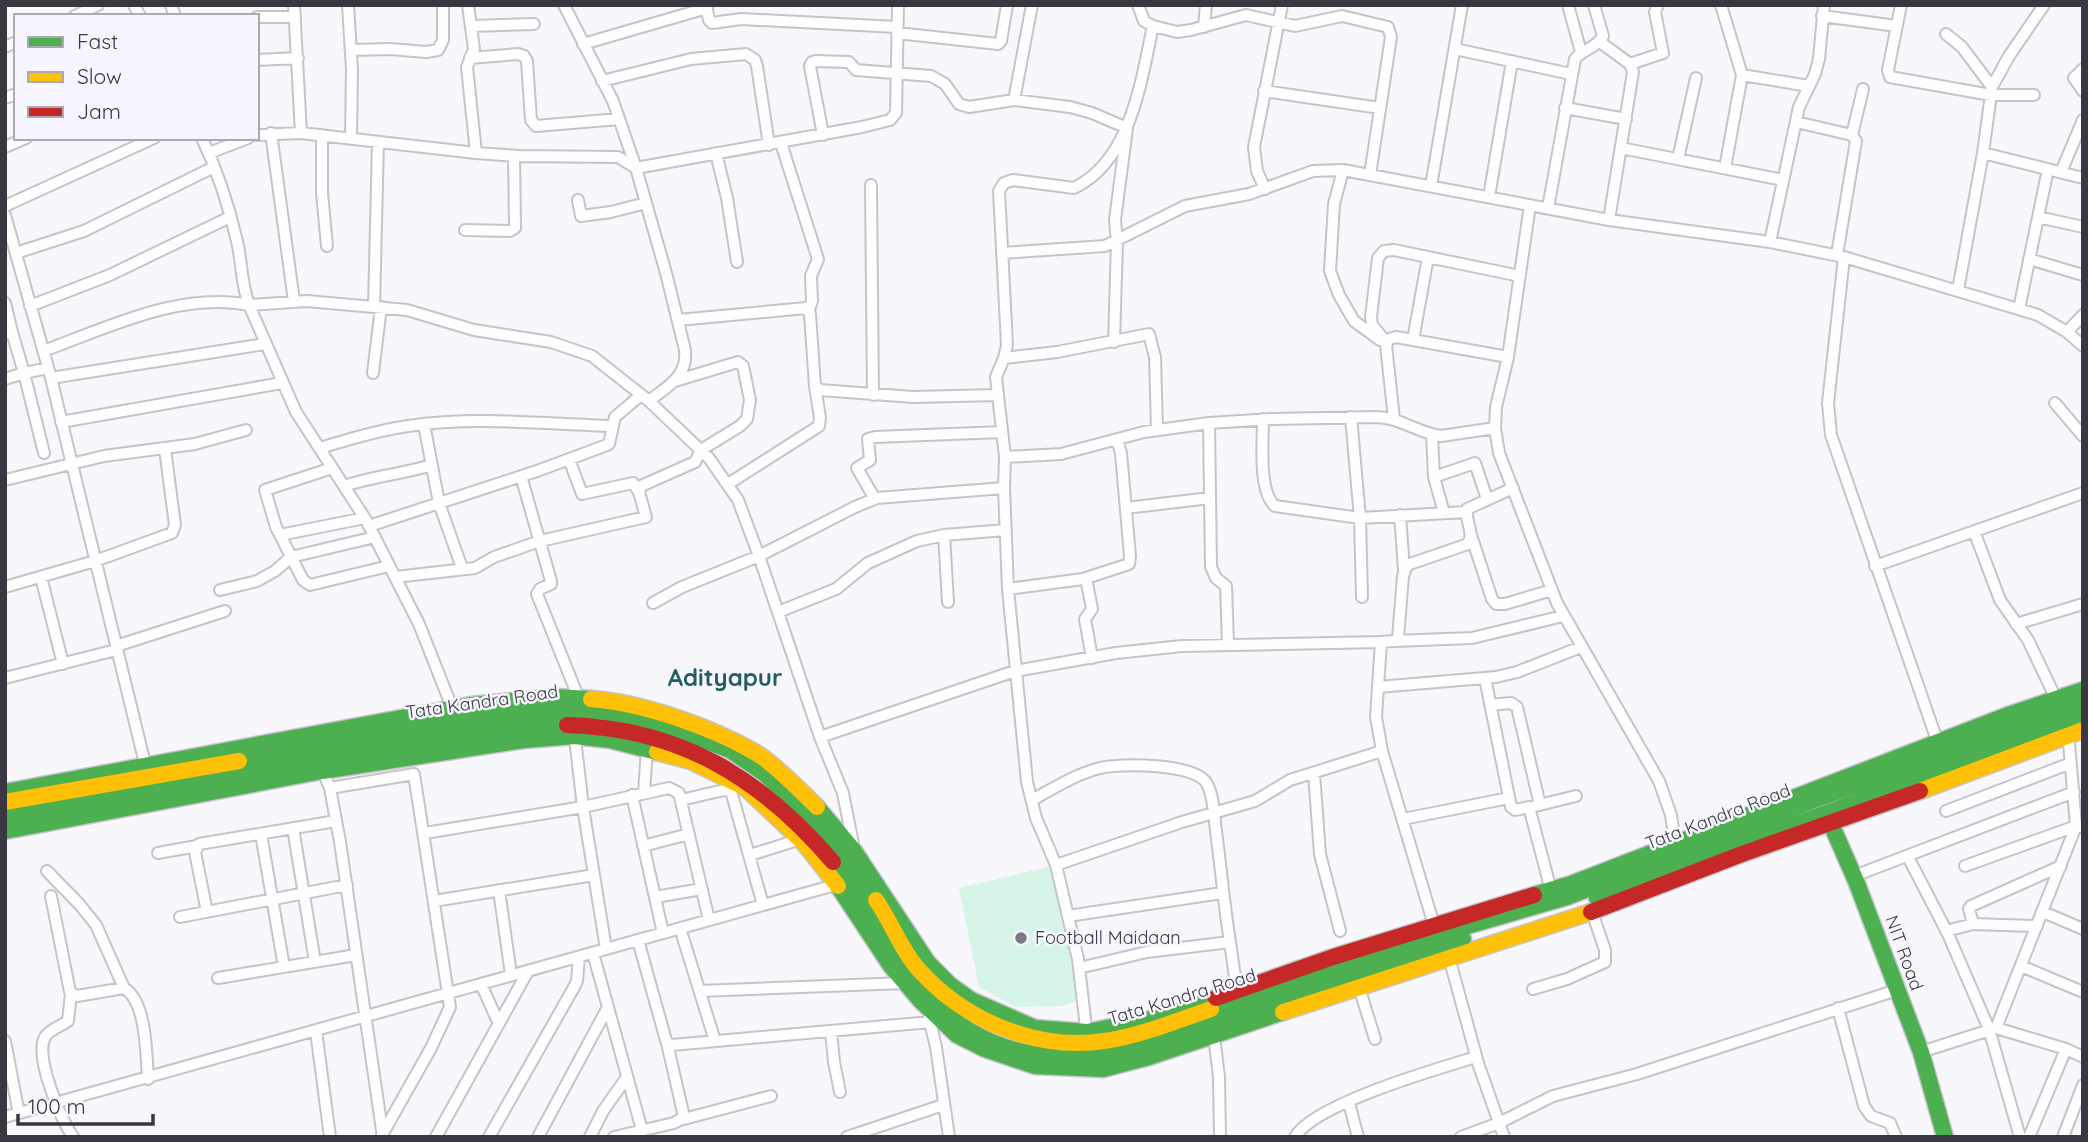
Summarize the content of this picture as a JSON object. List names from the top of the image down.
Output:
{
  "streets": {
    "main road": ["Tata Kandra Road", "NIT Road"]
  },
  "crossings": [
    ["Tata Kandra Road", "NIT Road"]
  ],
  "districts": ["Adityapur"],
  "places": ["Football Maidaan"],
  "legend": ["Fast", "Slow", "Jam"],
  "scale_bar": "100 m"
}
